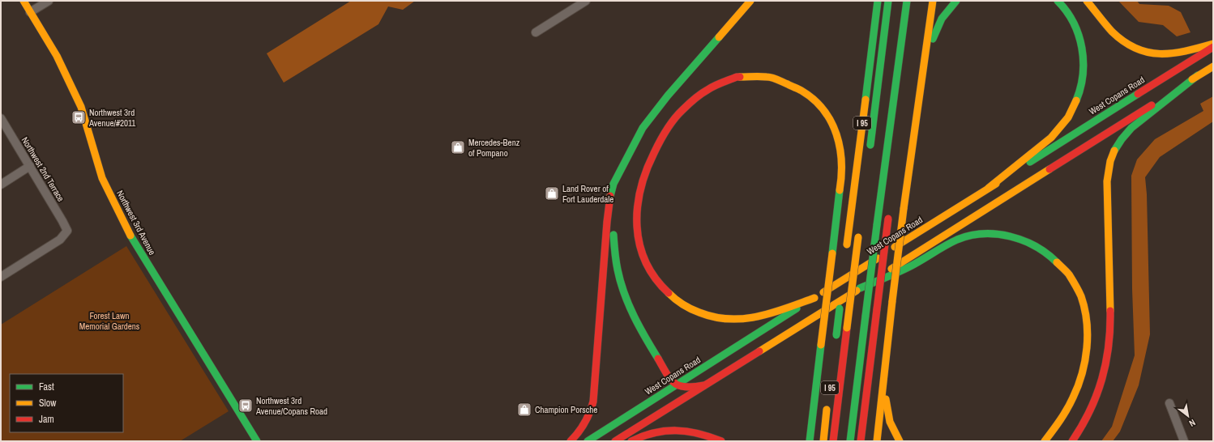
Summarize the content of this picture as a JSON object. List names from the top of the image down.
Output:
{
  "streets": {
    "main road": ["West Copans Road", "I 95", "Northwest 3rd Avenue"],
    "street": ["Northwest 2nd Terrace"]
  },
  "parks": ["Forest Lawn Memorial Gardens"],
  "places": {
    "bus stop": ["Northwest 3rd Avenue/#2011", "Northwest 3rd Avenue/Copans Road"],
    "shop": ["Mercedes-Benz of Pompano", "Land Rover of Fort Lauderdale", "Champion Porsche"]
  },
  "legend": ["Fast", "Slow", "Jam"],
  "north": "bottom right"
}
